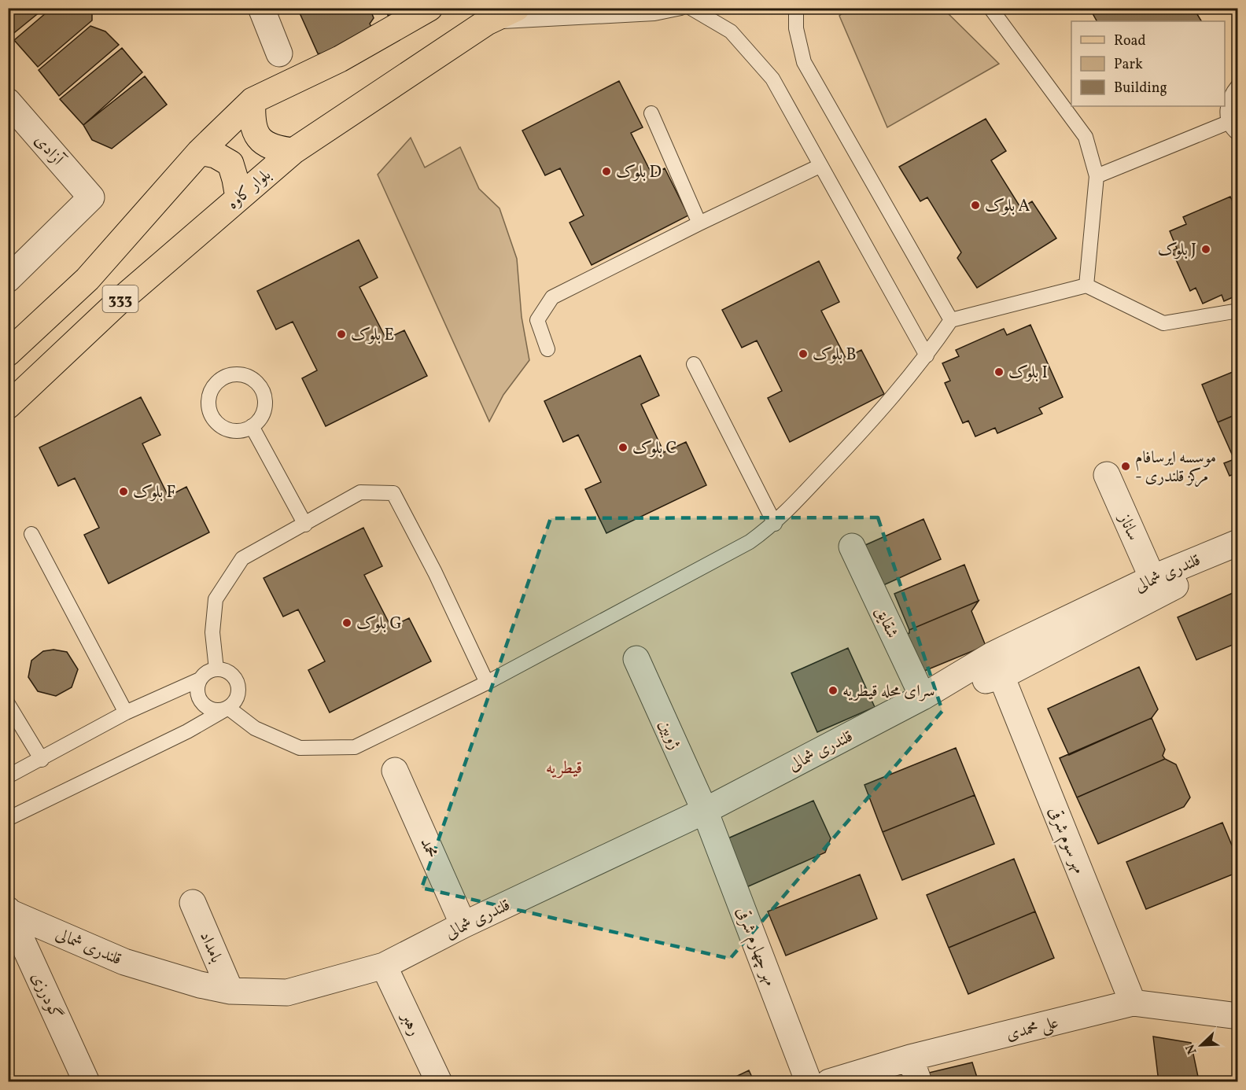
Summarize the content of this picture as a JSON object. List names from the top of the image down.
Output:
{
  "streets": {
    "main road": ["بلوار کاوه", "333"],
    "street": [
      "آزادی",
      "ساناز",
      "قلندری شمالی",
      "شقایق",
      "ژوبین",
      "مهر سوم شرقی",
      "محمد",
      "مهر چهارم شرقی",
      "بامداد",
      "گودرزی",
      "رهبر",
      "علی محمدی"
    ]
  },
  "crossings": [
    ["ساناز", "قلندری شمالی"],
    ["قلندری شمالی", "شقایق"],
    ["قلندری شمالی", "ژوبین"],
    ["قلندری شمالی", "مهر سوم شرقی"],
    ["قلندری شمالی", "محمد"],
    ["قلندری شمالی", "مهر چهارم شرقی"],
    ["قلندری شمالی", "بامداد"],
    ["قلندری شمالی", "گودرزی"],
    ["قلندری شمالی", "رهبر"],
    ["ژوبین", "مهر چهارم شرقی"],
    ["مهر سوم شرقی", "علی محمدی"]
  ],
  "districts": ["قیطریه"],
  "places": [
    "بلوک D",
    "بلوک A",
    "بلوک J",
    "بلوک E",
    "بلوک B",
    "بلوک I",
    "بلوک C",
    "موسسه ایرسافام - مرکز قلندری",
    "بلوک F",
    "بلوک G",
    "سرای محله قیطریه"
  ],
  "legend": ["Road", "Park", "Building"],
  "north": "bottom left"
}
